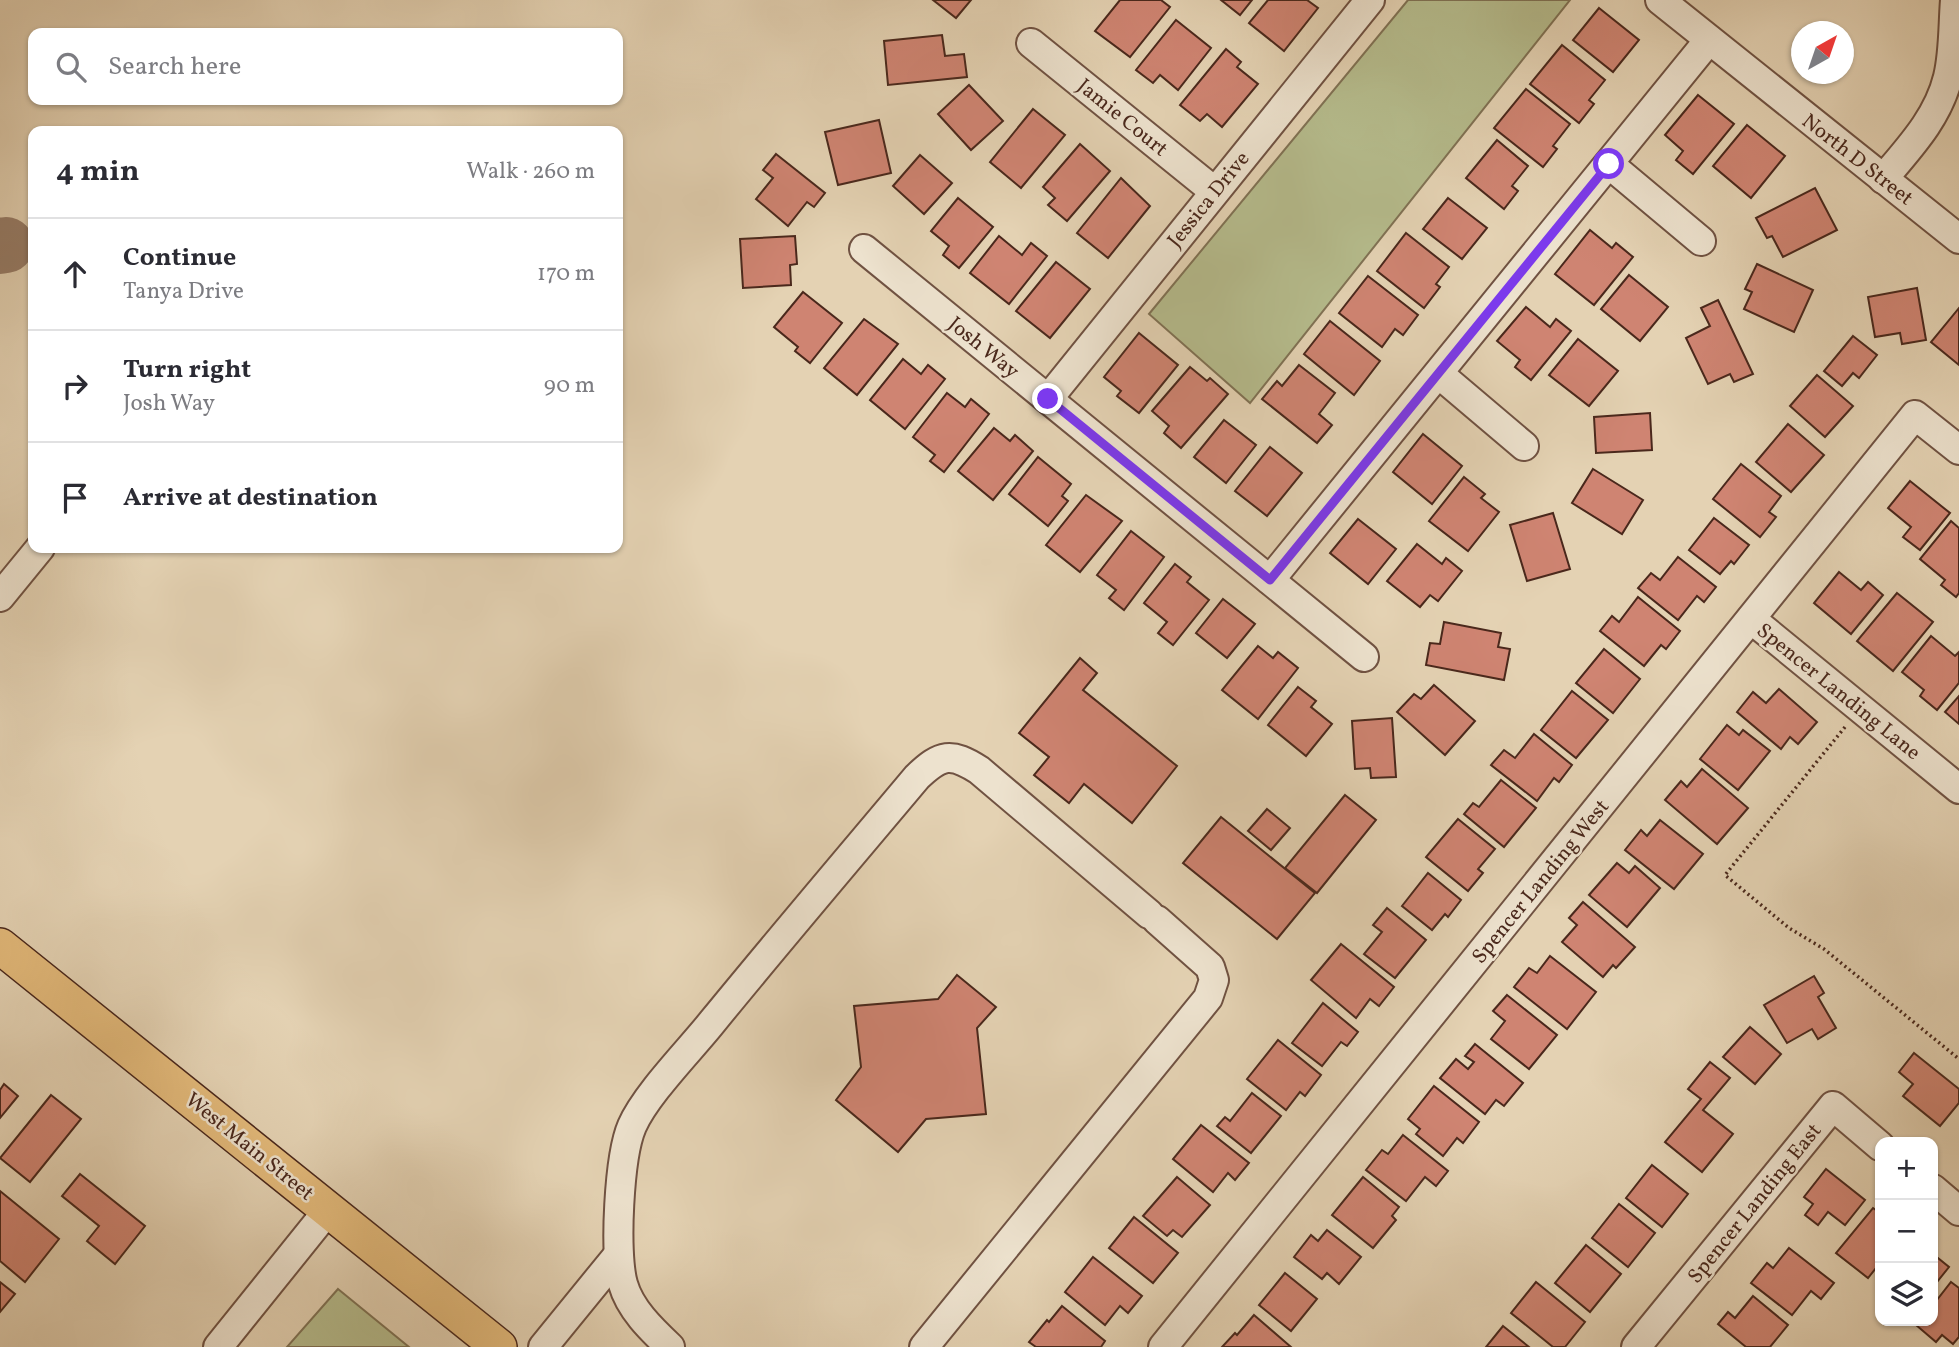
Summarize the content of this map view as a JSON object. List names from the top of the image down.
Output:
{
  "streets": {
    "main road": ["West Main Street"],
    "street": [
      "Jamie Court",
      "North D Street",
      "Jessica Drive",
      "Josh Way",
      "Spencer Landing Lane",
      "Spencer Landing West",
      "Spencer Landing East"
    ]
  },
  "crossings": [
    ["Jamie Court", "Jessica Drive"],
    ["Jessica Drive", "Josh Way"],
    ["Spencer Landing Lane", "Spencer Landing West"]
  ],
  "north": "top right",
  "page": {
    "search": "Search here",
    "heading": ["4 min", "Walk · 260 m"],
    "list": [
      ["Continue", "Tanya Drive", "170 m"],
      ["Turn right", "Josh Way", "90 m"],
      "Arrive at destination"
    ],
    "map_buttons": ["+", "−"]
  }
}
